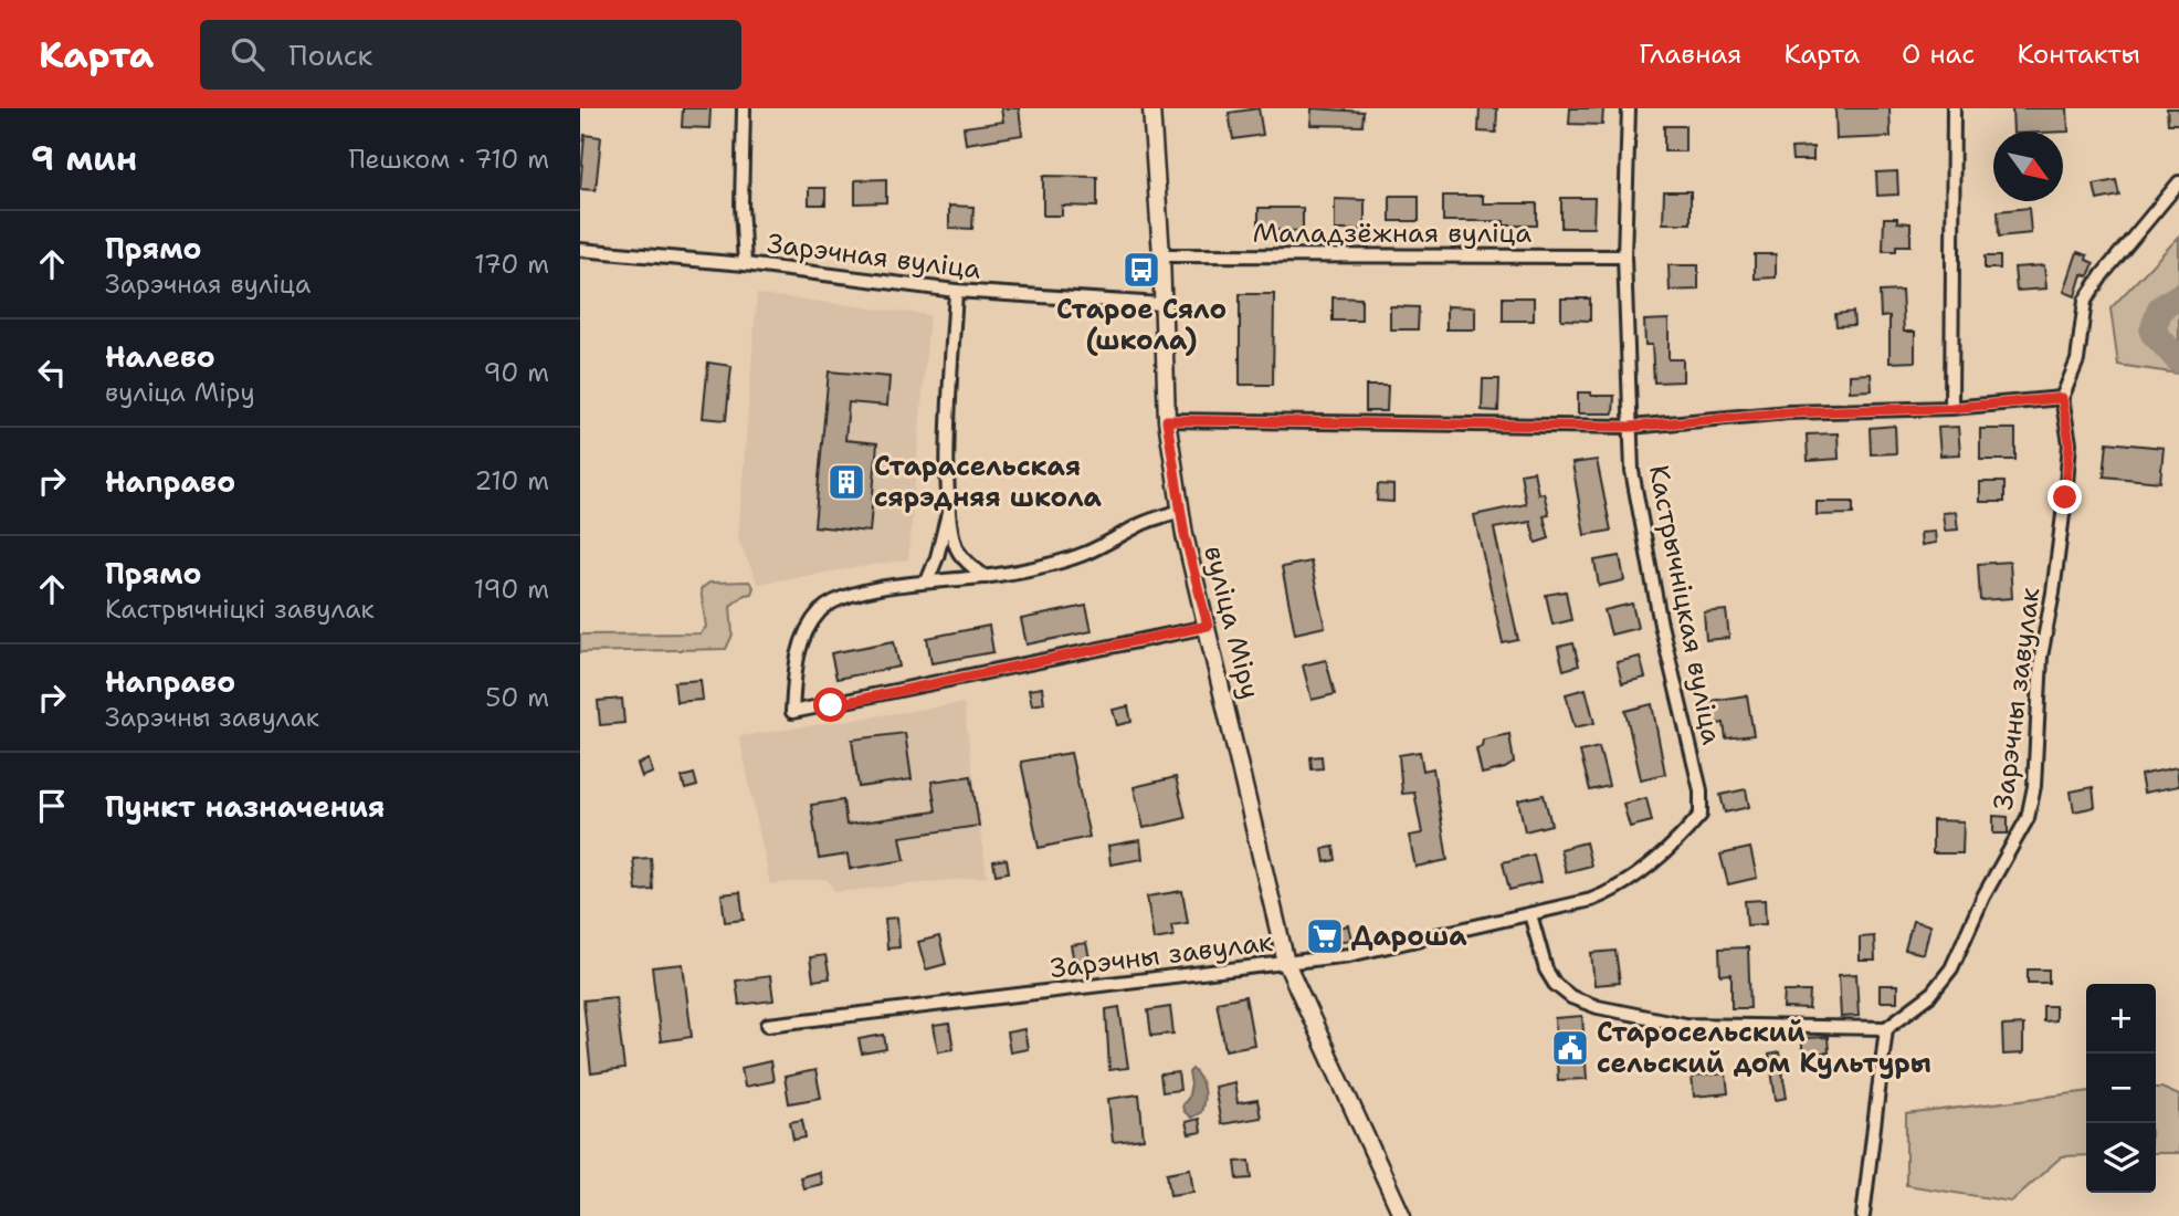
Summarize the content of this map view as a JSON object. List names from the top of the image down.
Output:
{
  "streets": {
    "street": [
      "Маладзёжная вуліца",
      "Зарэчная вуліца",
      "Кастрычніцкая вуліца",
      "вуліца Міру",
      "Зарэчны завулак"
    ]
  },
  "crossings": [
    ["Маладзёжная вуліца", "Кастрычніцкая вуліца"],
    ["Маладзёжная вуліца", "вуліца Міру"],
    ["Зарэчная вуліца", "вуліца Міру"],
    ["Кастрычніцкая вуліца", "Зарэчны завулак"],
    ["вуліца Міру", "Зарэчны завулак"]
  ],
  "places": {
    "bus stop": ["Старое Сяло (школа)"],
    "building": ["Старасельская сярэдняя школа"],
    "supermarket": ["Дароша"],
    "public building": ["Старосельский сельский дом Культуры"]
  },
  "north": "bottom right",
  "page": {
    "header": "Карта",
    "search": "Поиск",
    "nav": [
      "Главная",
      "Карта",
      "О нас",
      "Контакты"
    ],
    "heading": ["9 мин", "Пешком · 710 m"],
    "list": [
      ["Прямо", "Зарэчная вуліца", "170 m"],
      ["Налево", "вуліца Міру", "90 m"],
      ["Направо", "210 m"],
      ["Прямо", "Кастрычніцкі завулак", "190 m"],
      ["Направо", "Зарэчны завулак", "50 m"],
      "Пункт назначения"
    ],
    "map_buttons": ["+", "−"]
  }
}
